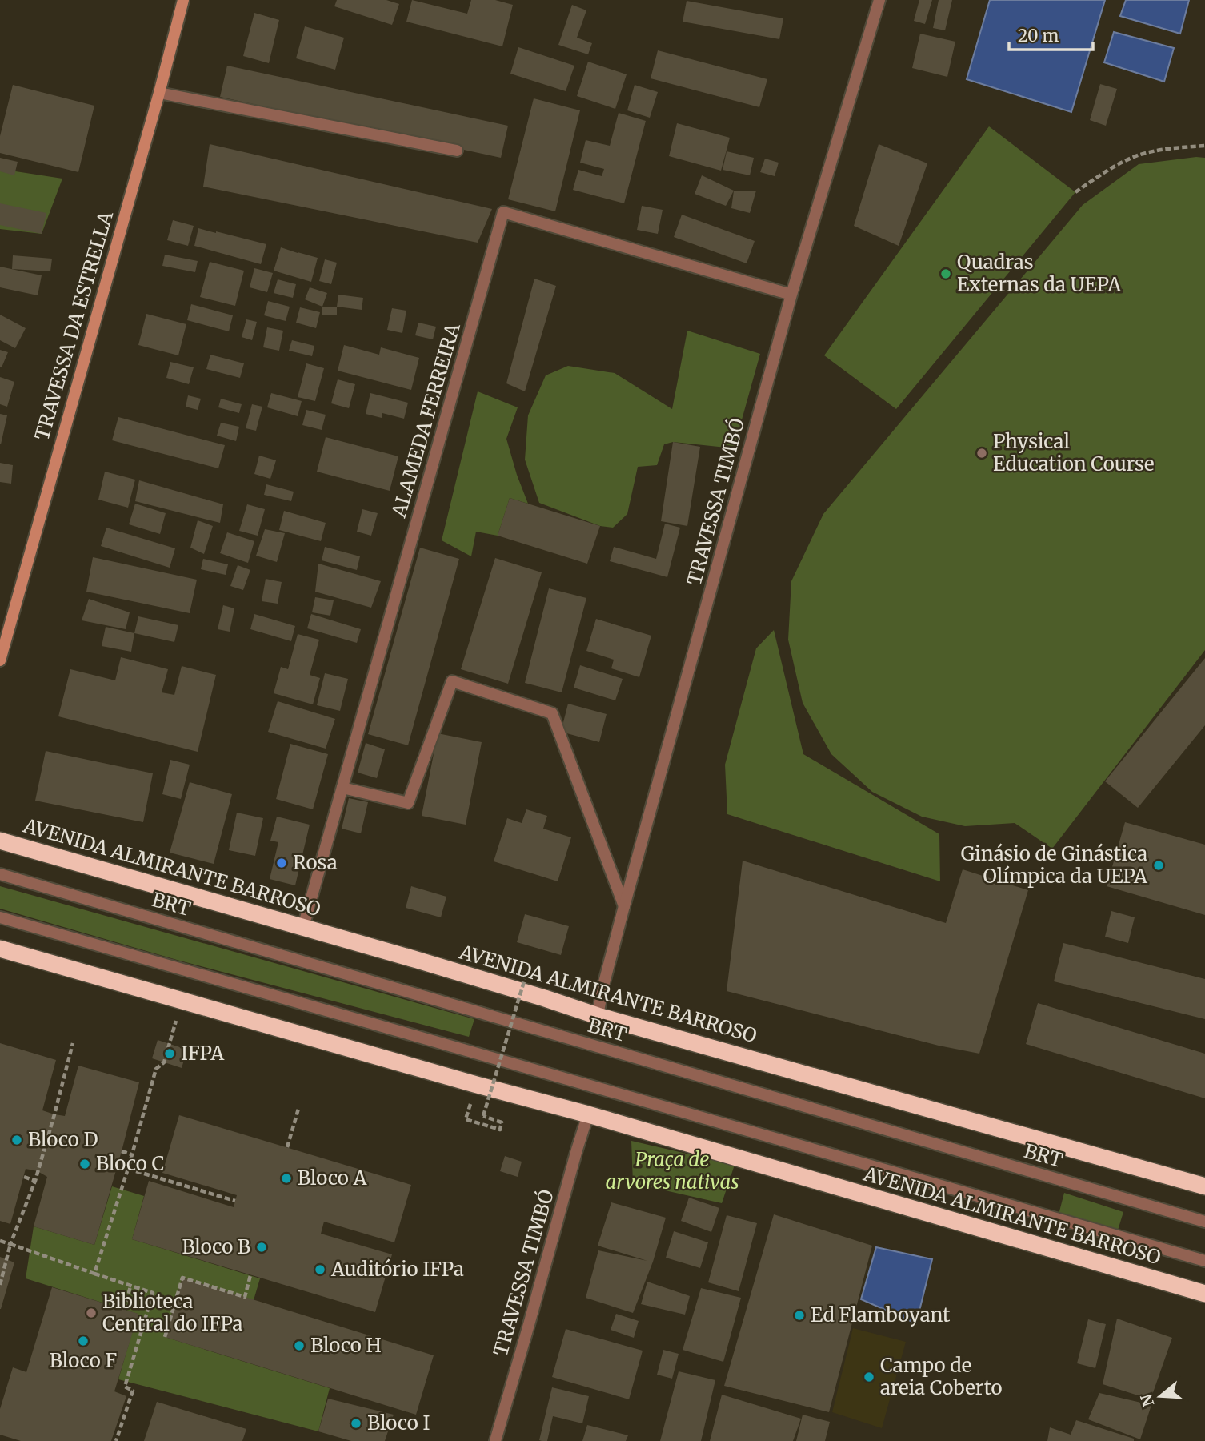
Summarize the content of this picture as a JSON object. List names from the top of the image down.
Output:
{
  "streets": {
    "highway": ["AVENIDA ALMIRANTE BARROSO"],
    "street": [
      "TRAVESSA DA ESTRELLA",
      "ALAMEDA FERREIRA",
      "TRAVESSA TIMBÓ",
      "BRT"
    ]
  },
  "crossings": [
    ["ALAMEDA FERREIRA", "TRAVESSA TIMBÓ"],
    ["ALAMEDA FERREIRA", "AVENIDA ALMIRANTE BARROSO"],
    ["TRAVESSA TIMBÓ", "AVENIDA ALMIRANTE BARROSO"]
  ],
  "parks": ["Praça de arvores nativas"],
  "places": [
    "Quadras Externas da UEPA",
    "Physical Education Course",
    "Rosa",
    "Ginásio de Ginástica Olímpica da UEPA",
    "IFPA",
    "Bloco D",
    "Bloco C",
    "Bloco A",
    "Bloco B",
    "Auditório IFPa",
    "Biblioteca Central do IFPa",
    "Ed Flamboyant",
    "Bloco F",
    "Bloco H",
    "Campo de areia Coberto",
    "Bloco I"
  ],
  "scale_bar": "20 m",
  "north": "left"
}
